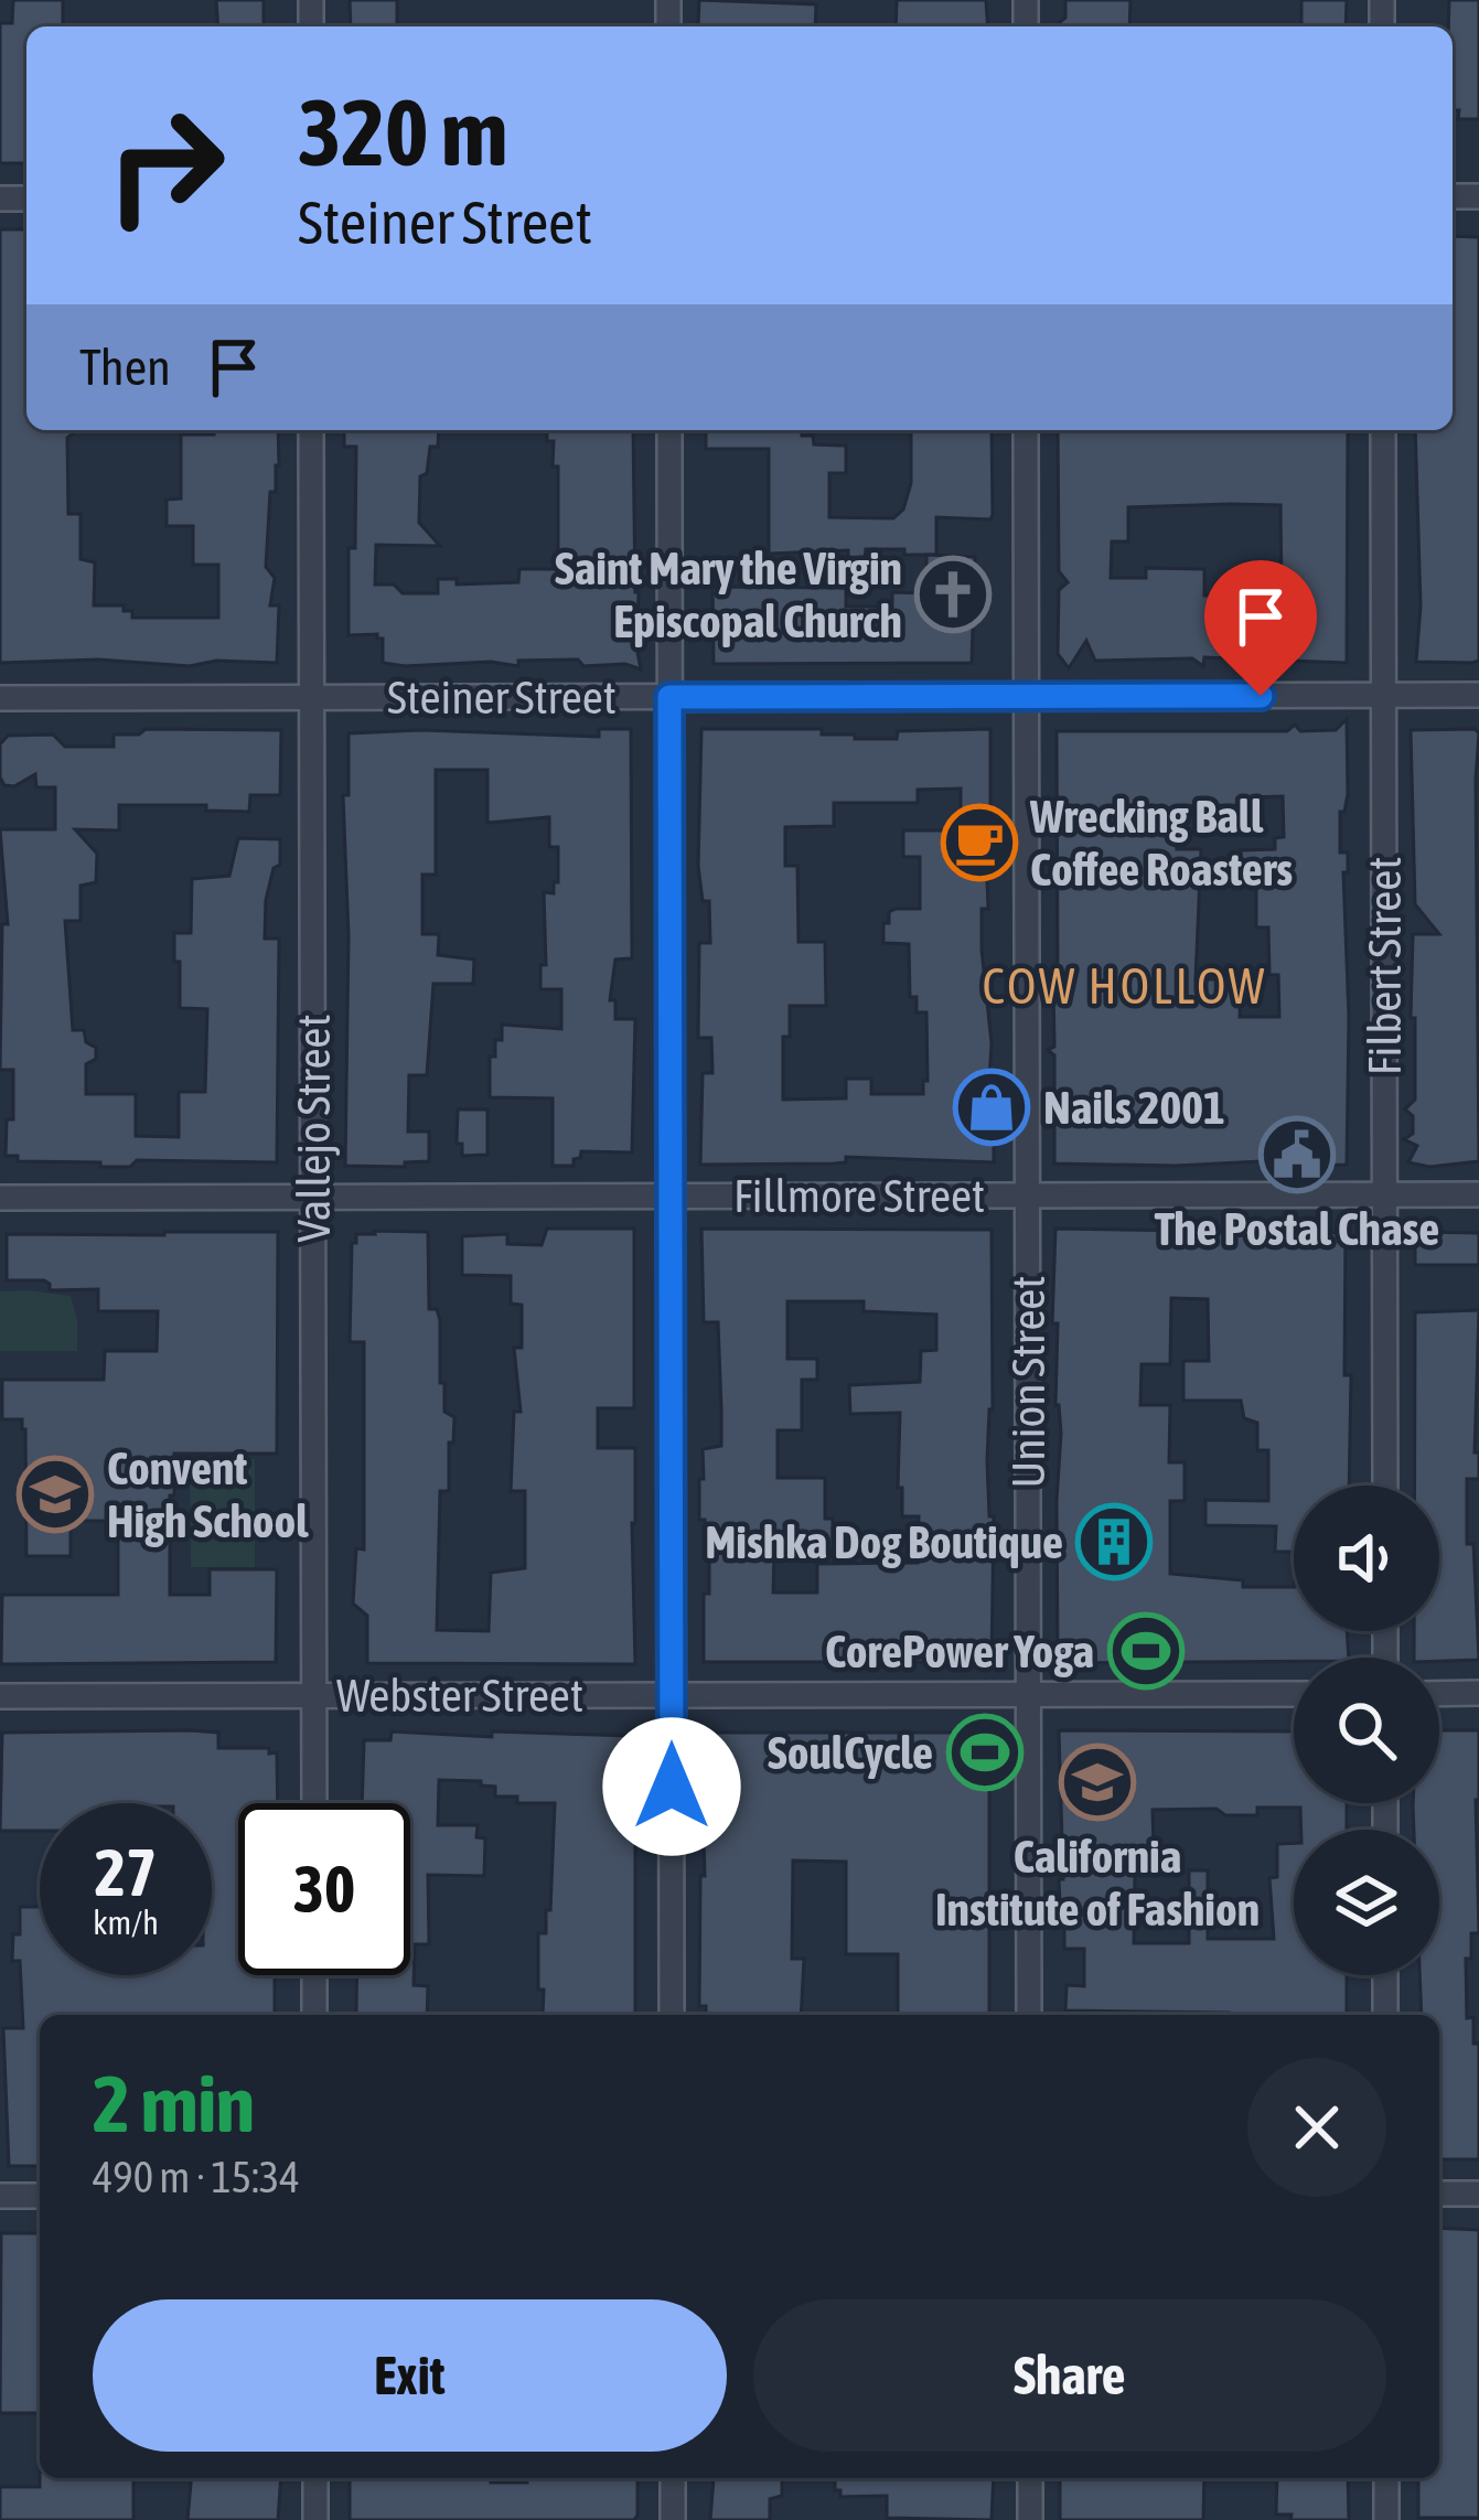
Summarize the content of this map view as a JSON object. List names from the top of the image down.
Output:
{
  "streets": {
    "street": [
      "Steiner Street",
      "Filbert Street",
      "Vallejo Street",
      "Fillmore Street",
      "Union Street",
      "Webster Street"
    ]
  },
  "crossings": [
    ["Steiner Street", "Filbert Street"],
    ["Steiner Street", "Vallejo Street"],
    ["Steiner Street", "Union Street"],
    ["Filbert Street", "Fillmore Street"],
    ["Vallejo Street", "Fillmore Street"],
    ["Vallejo Street", "Webster Street"],
    ["Fillmore Street", "Union Street"],
    ["Union Street", "Webster Street"]
  ],
  "districts": ["COW HOLLOW"],
  "places": {
    "church": ["Saint Mary the Virgin Episcopal Church"],
    "cafe": ["Wrecking Ball Coffee Roasters"],
    "shop": ["Nails 2001"],
    "public building": ["The Postal Chase"],
    "school or university": ["Convent High School", "California Institute of Fashion"],
    "building": ["Mishka Dog Boutique"],
    "sports": ["CorePower Yoga", "SoulCycle"]
  },
  "page": {
    "turn": ["320 m", "Steiner Street"],
    "then": "Then",
    "speed": "27 km/h",
    "limit": "30",
    "heading": ["2 min", "490 m · 15:34"],
    "buttons": ["Exit", "Share"]
  }
}
